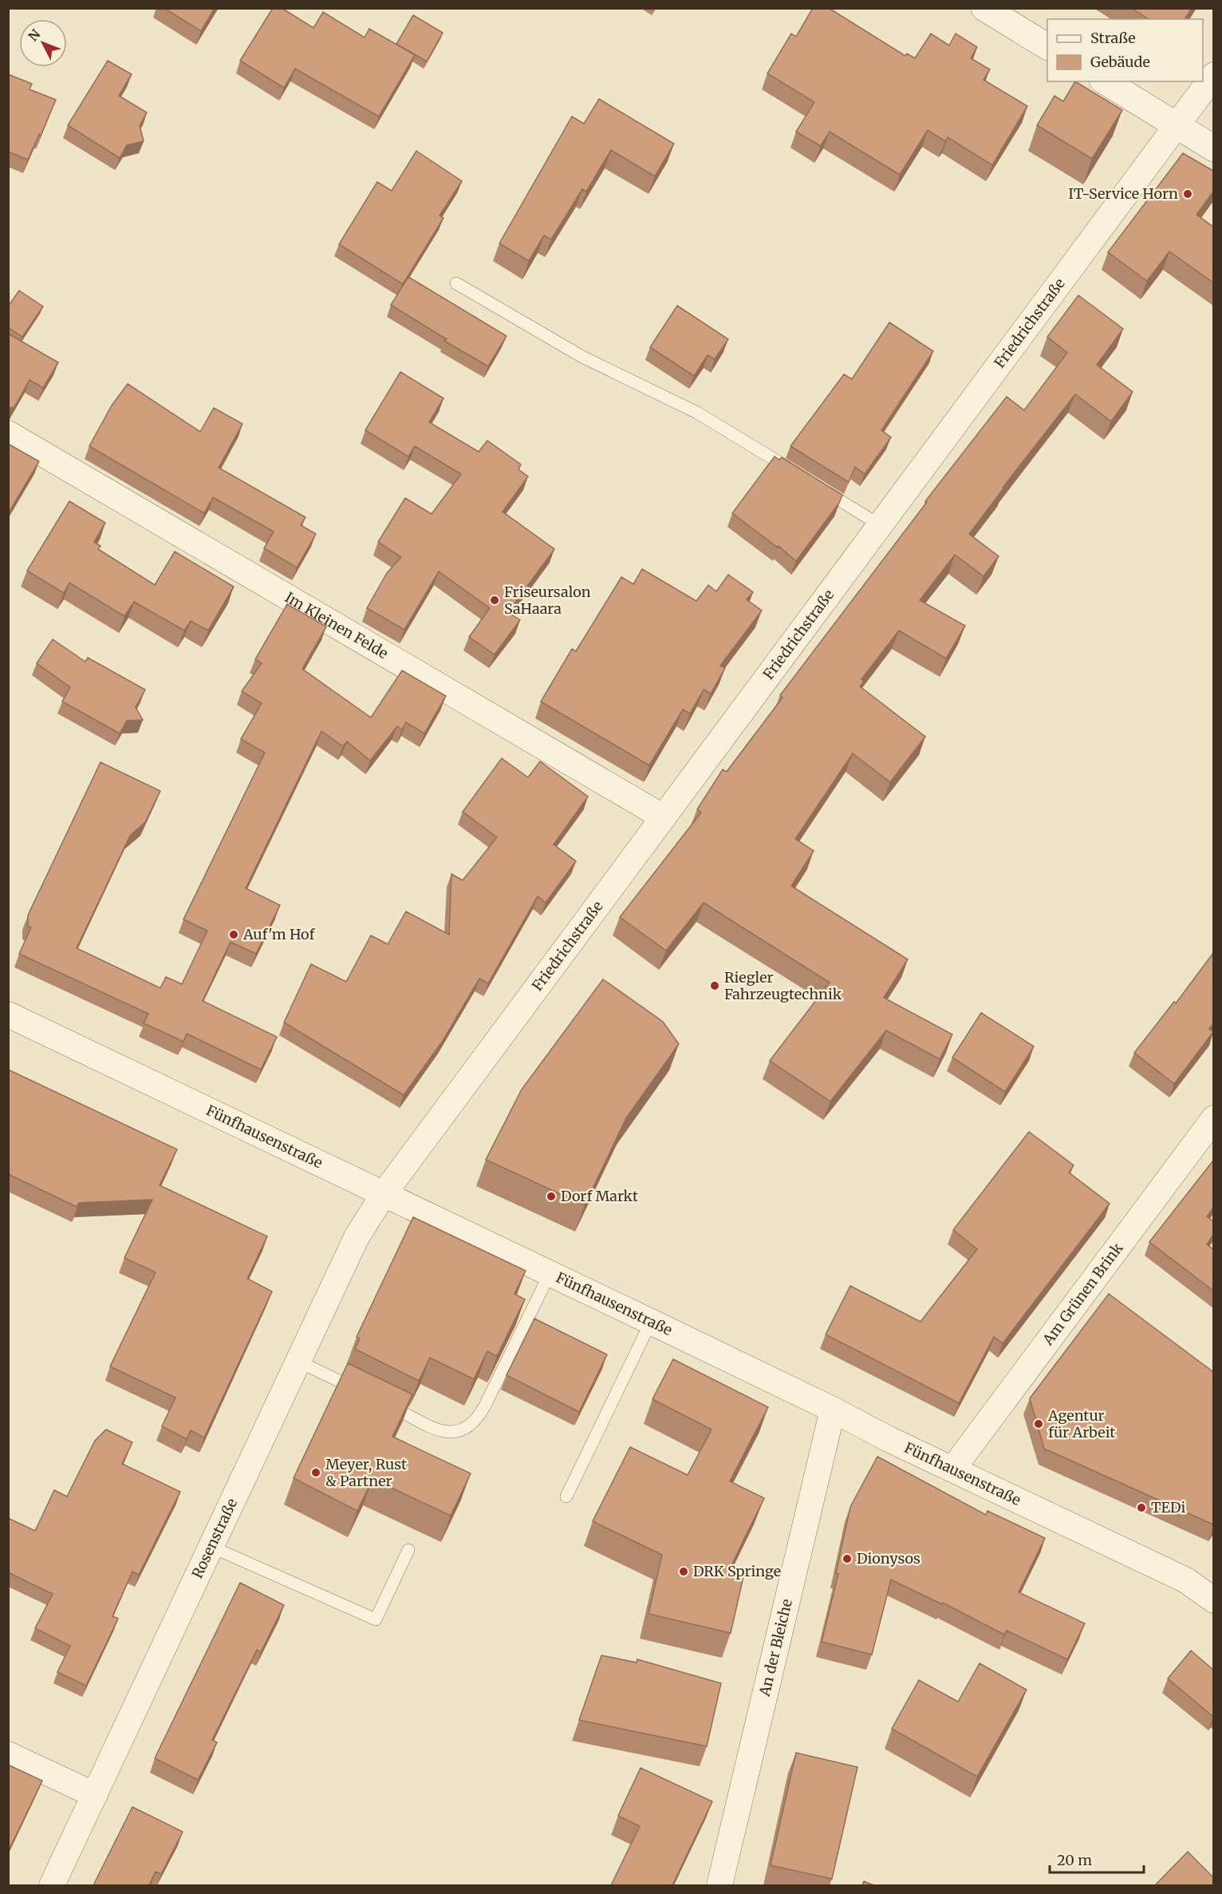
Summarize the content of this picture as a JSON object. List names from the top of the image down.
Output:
{
  "streets": {
    "street": [
      "Friedrichstraße",
      "Im Kleinen Felde",
      "Fünfhausenstraße",
      "Am Grünen Brink",
      "Rosenstraße",
      "An der Bleiche"
    ]
  },
  "crossings": [
    ["Friedrichstraße", "Im Kleinen Felde"],
    ["Friedrichstraße", "Fünfhausenstraße"],
    ["Friedrichstraße", "Rosenstraße"],
    ["Fünfhausenstraße", "Am Grünen Brink"],
    ["Fünfhausenstraße", "Rosenstraße"],
    ["Fünfhausenstraße", "An der Bleiche"]
  ],
  "places": [
    "IT-Service Horn",
    "Friseursalon SaHaara",
    "Auf'm Hof",
    "Riegler Fahrzeugtechnik",
    "Dorf Markt",
    "Agentur für Arbeit",
    "Meyer, Rust & Partner",
    "TEDi",
    "Dionysos",
    "DRK Springe"
  ],
  "legend": ["Straße", "Gebäude"],
  "scale_bar": "20 m",
  "north": "top left"
}
